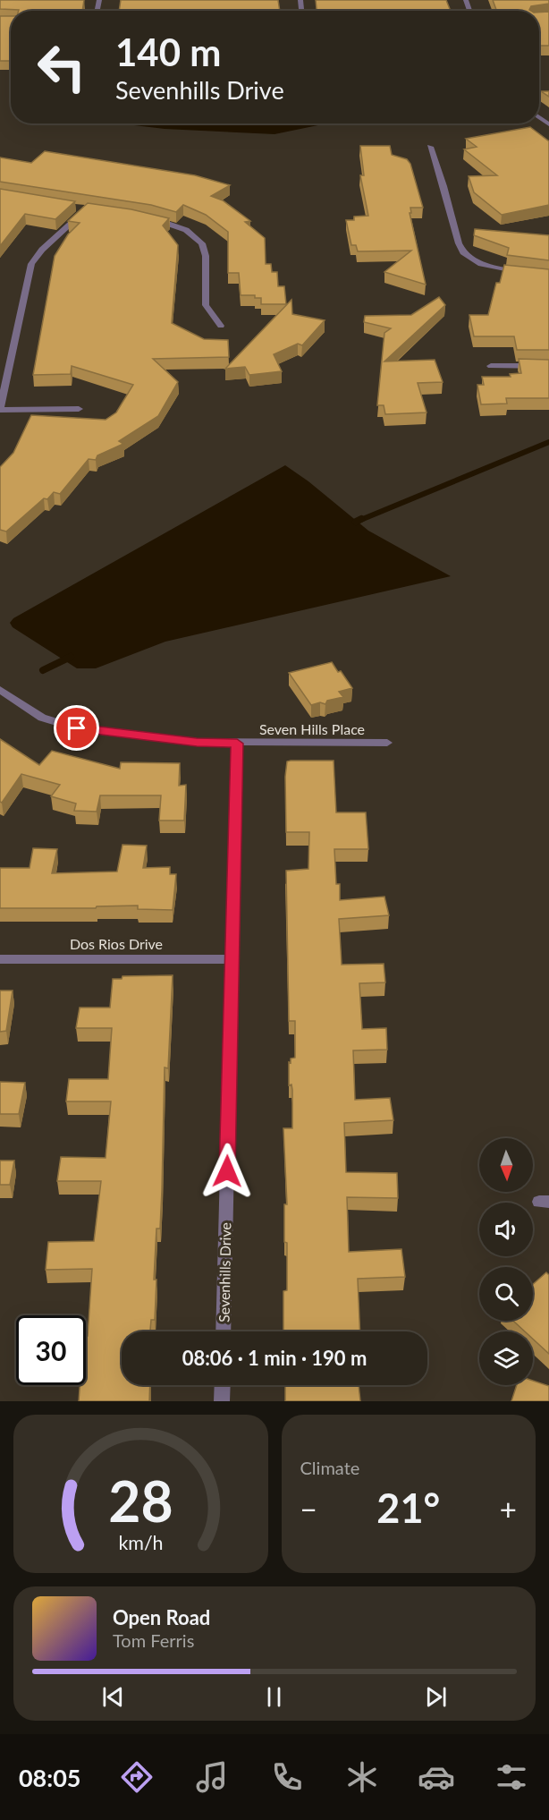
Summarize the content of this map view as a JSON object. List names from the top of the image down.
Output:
{
  "streets": {
    "street": ["Seven Hills Place", "Dos Rios Drive", "Sevenhills Drive"]
  },
  "crossings": [
    ["Seven Hills Place", "Sevenhills Drive"],
    ["Dos Rios Drive", "Sevenhills Drive"]
  ],
  "north": "bottom",
  "page": {
    "turn": ["140 m", "Sevenhills Drive"],
    "limit": "30",
    "trip": "08:06 · 1 min · 190 m",
    "tile": "Climate",
    "heat": ["−", "21°", "+"],
    "song": ["Open Road", "Tom Ferris"],
    "tabs": "08:05",
    "gauge": ["28", "km/h"]
  }
}
